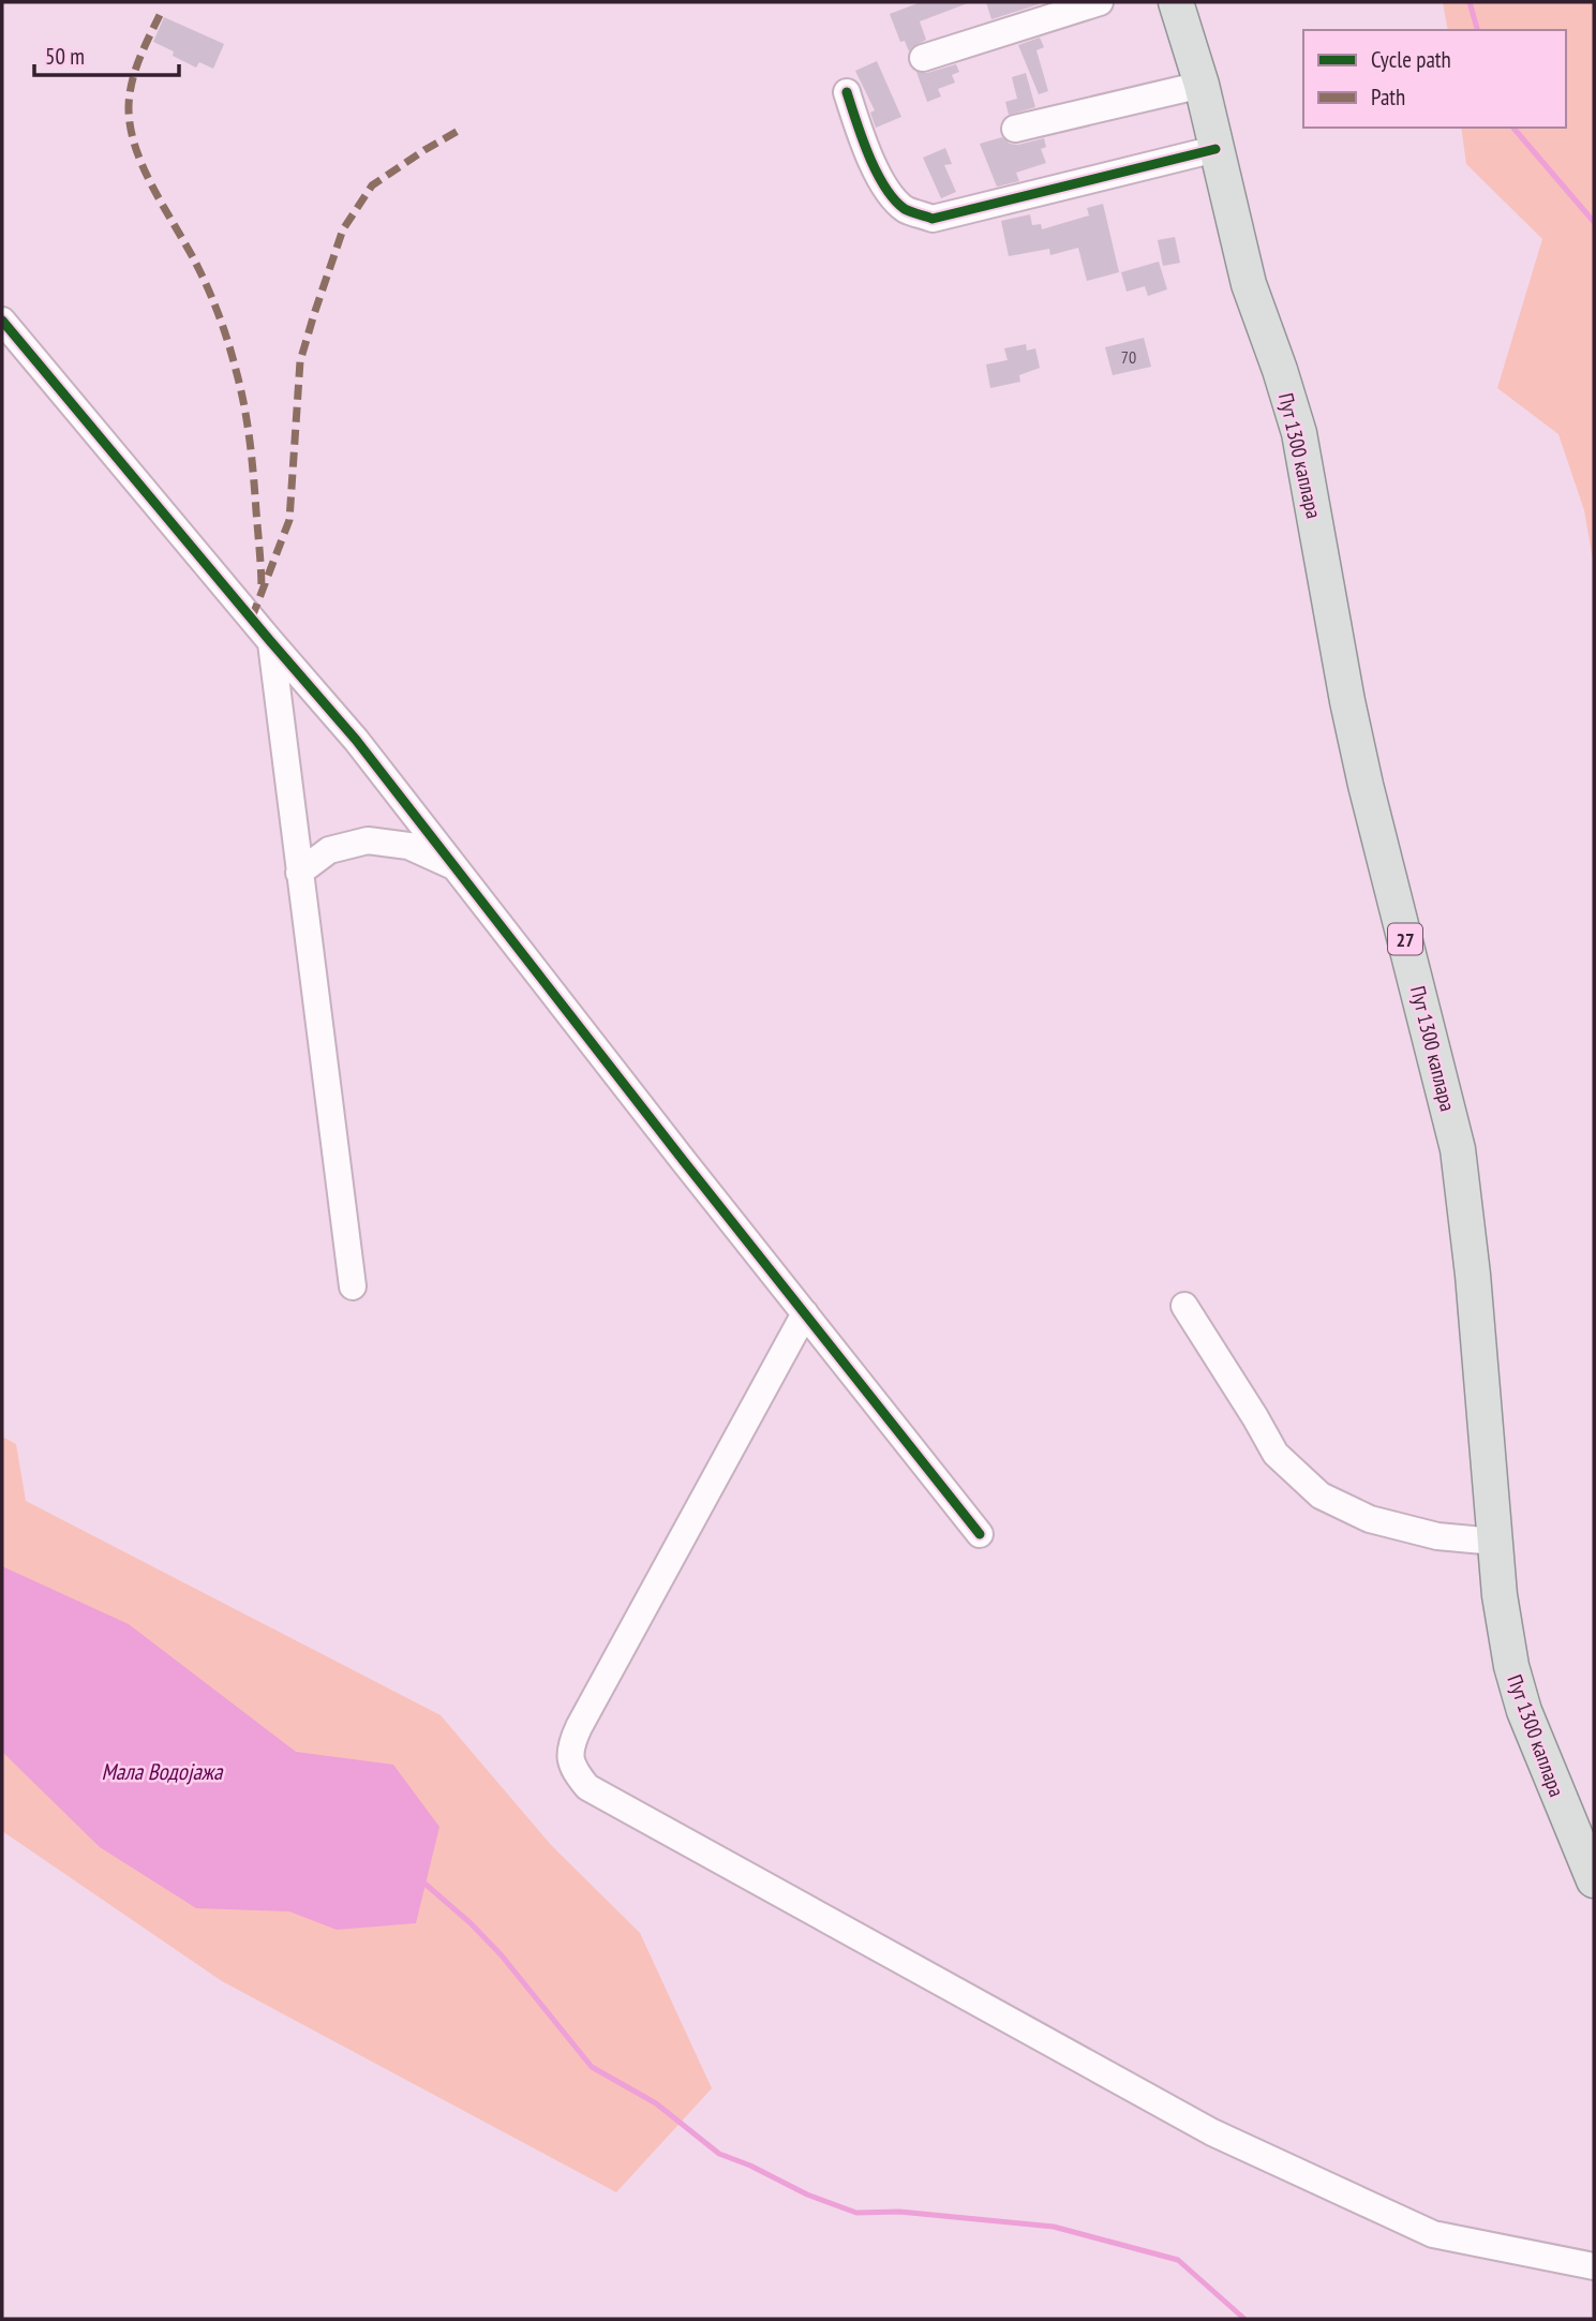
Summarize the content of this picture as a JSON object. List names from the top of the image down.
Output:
{
  "streets": {
    "main road": ["Пут 1300 каплара", "27"]
  },
  "water": ["Мала Водојажа"],
  "house_numbers": ["70"],
  "legend": ["Cycle path", "Path"],
  "scale_bar": "50 m"
}
